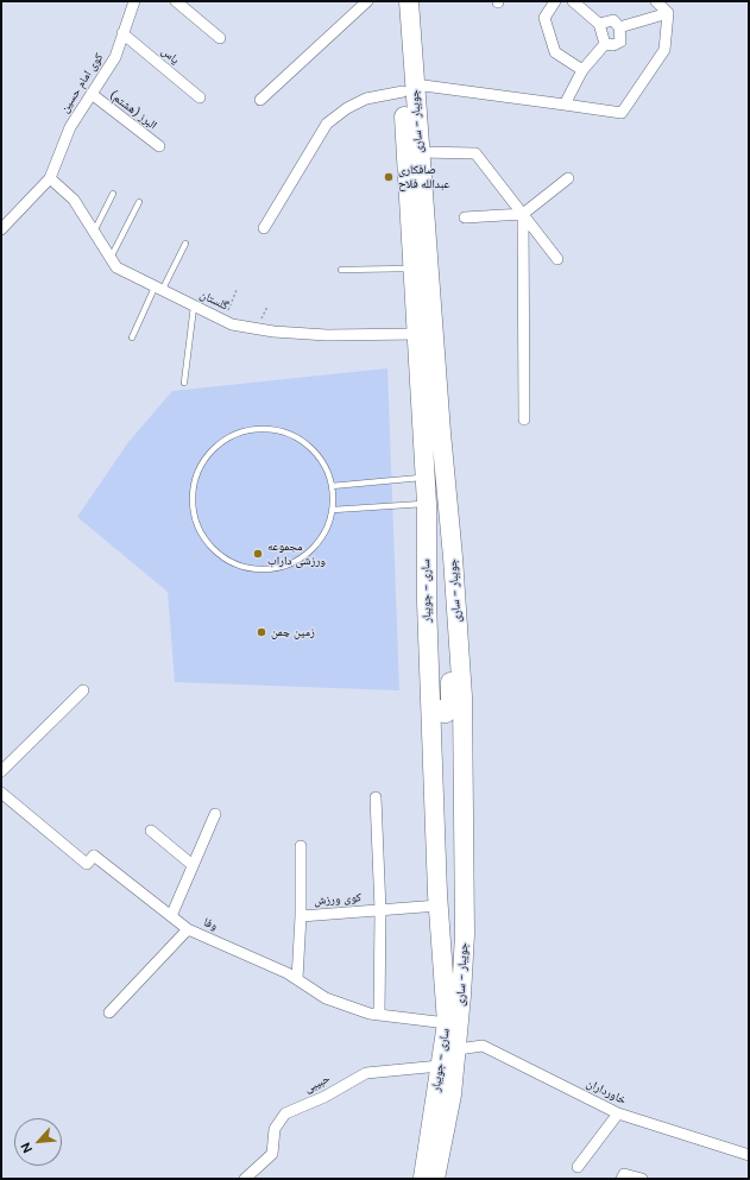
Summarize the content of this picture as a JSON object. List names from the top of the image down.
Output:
{
  "streets": {
    "highway": ["جویبار - ساری", "ساری - جویبار"],
    "street": [
      "یاس",
      "کوی امام حسین",
      "البرز (هشتم)",
      "گلستان",
      "کوی ورزش",
      "وفا",
      "حبیبی",
      "خاورداران"
    ]
  },
  "crossings": [
    ["یاس", "کوی امام حسین"],
    ["کوی امام حسین", "البرز (هشتم)"],
    ["کوی امام حسین", "گلستان"],
    ["جویبار - ساری", "ساری - جویبار"],
    ["جویبار - ساری", "خاورداران"],
    ["گلستان", "ساری - جویبار"],
    ["ساری - جویبار", "کوی ورزش"],
    ["ساری - جویبار", "وفا"],
    ["ساری - جویبار", "حبیبی"],
    ["کوی ورزش", "وفا"]
  ],
  "places": ["صافکاری عبدالله فلاح", "مجموعه ورزشی داراب", "زمین چمن"],
  "north": "bottom left"
}
